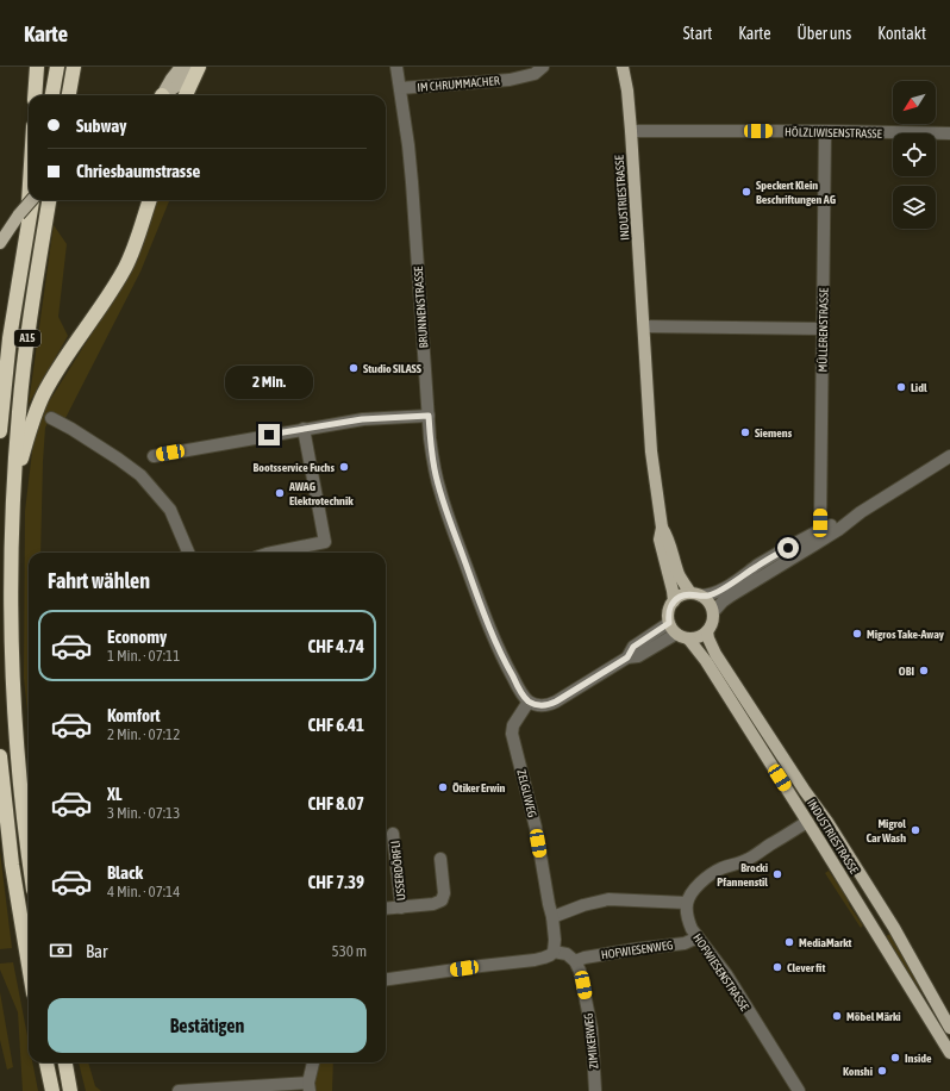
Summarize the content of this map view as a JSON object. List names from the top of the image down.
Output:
{
  "streets": {
    "highway": ["A15"],
    "main road": ["INDUSTRIESTRASSE"],
    "street": [
      "IM CHRUMMACHER",
      "HÖLZLIWISENSTRASSE",
      "BRUNNENSTRASSE",
      "MÜLLERENSTRASSE",
      "ZELGLIWEG",
      "USSERDÖRFLI",
      "HOFWIESENWEG",
      "HOFWIESENSTRASSE",
      "ZIMIKERWEG"
    ]
  },
  "crossings": [
    ["IM CHRUMMACHER", "BRUNNENSTRASSE"],
    ["HÖLZLIWISENSTRASSE", "INDUSTRIESTRASSE"],
    ["HÖLZLIWISENSTRASSE", "MÜLLERENSTRASSE"],
    ["BRUNNENSTRASSE", "ZELGLIWEG"],
    ["HOFWIESENWEG", "HOFWIESENSTRASSE"],
    ["HOFWIESENWEG", "ZIMIKERWEG"]
  ],
  "places": [
    "Speckert Klein Beschriftungen AG",
    "Studio SILASS",
    "Lidl",
    "Siemens",
    "Bootsservice Fuchs",
    "AWAG Elektrotechnik",
    "Migros Take-Away",
    "OBI",
    "Ötiker Erwin",
    "Migrol Car Wash",
    "Brocki Pfannenstil",
    "MediaMarkt",
    "Clever fit",
    "Möbel Märki",
    "Inside",
    "Konshi"
  ],
  "north": "bottom left",
  "page": {
    "header": "Karte",
    "nav": [
      "Start",
      "Karte",
      "Über uns",
      "Kontakt"
    ],
    "banner": ["Subway", "Chriesbaumstrasse"],
    "bubble": "2 Min.",
    "heading": "Fahrt wählen",
    "list": [
      {
        "name": "Economy",
        "note": "1 Min. · 07:11",
        "value": "CHF 4.74"
      },
      {
        "name": "Komfort",
        "note": "2 Min. · 07:12",
        "value": "CHF 6.41"
      },
      {
        "name": "XL",
        "note": "3 Min. · 07:13",
        "value": "CHF 8.07"
      },
      {
        "name": "Black",
        "note": "4 Min. · 07:14",
        "value": "CHF 7.39"
      }
    ],
    "pay": ["Bar", "530 m"],
    "buttons": "Bestätigen"
  }
}
